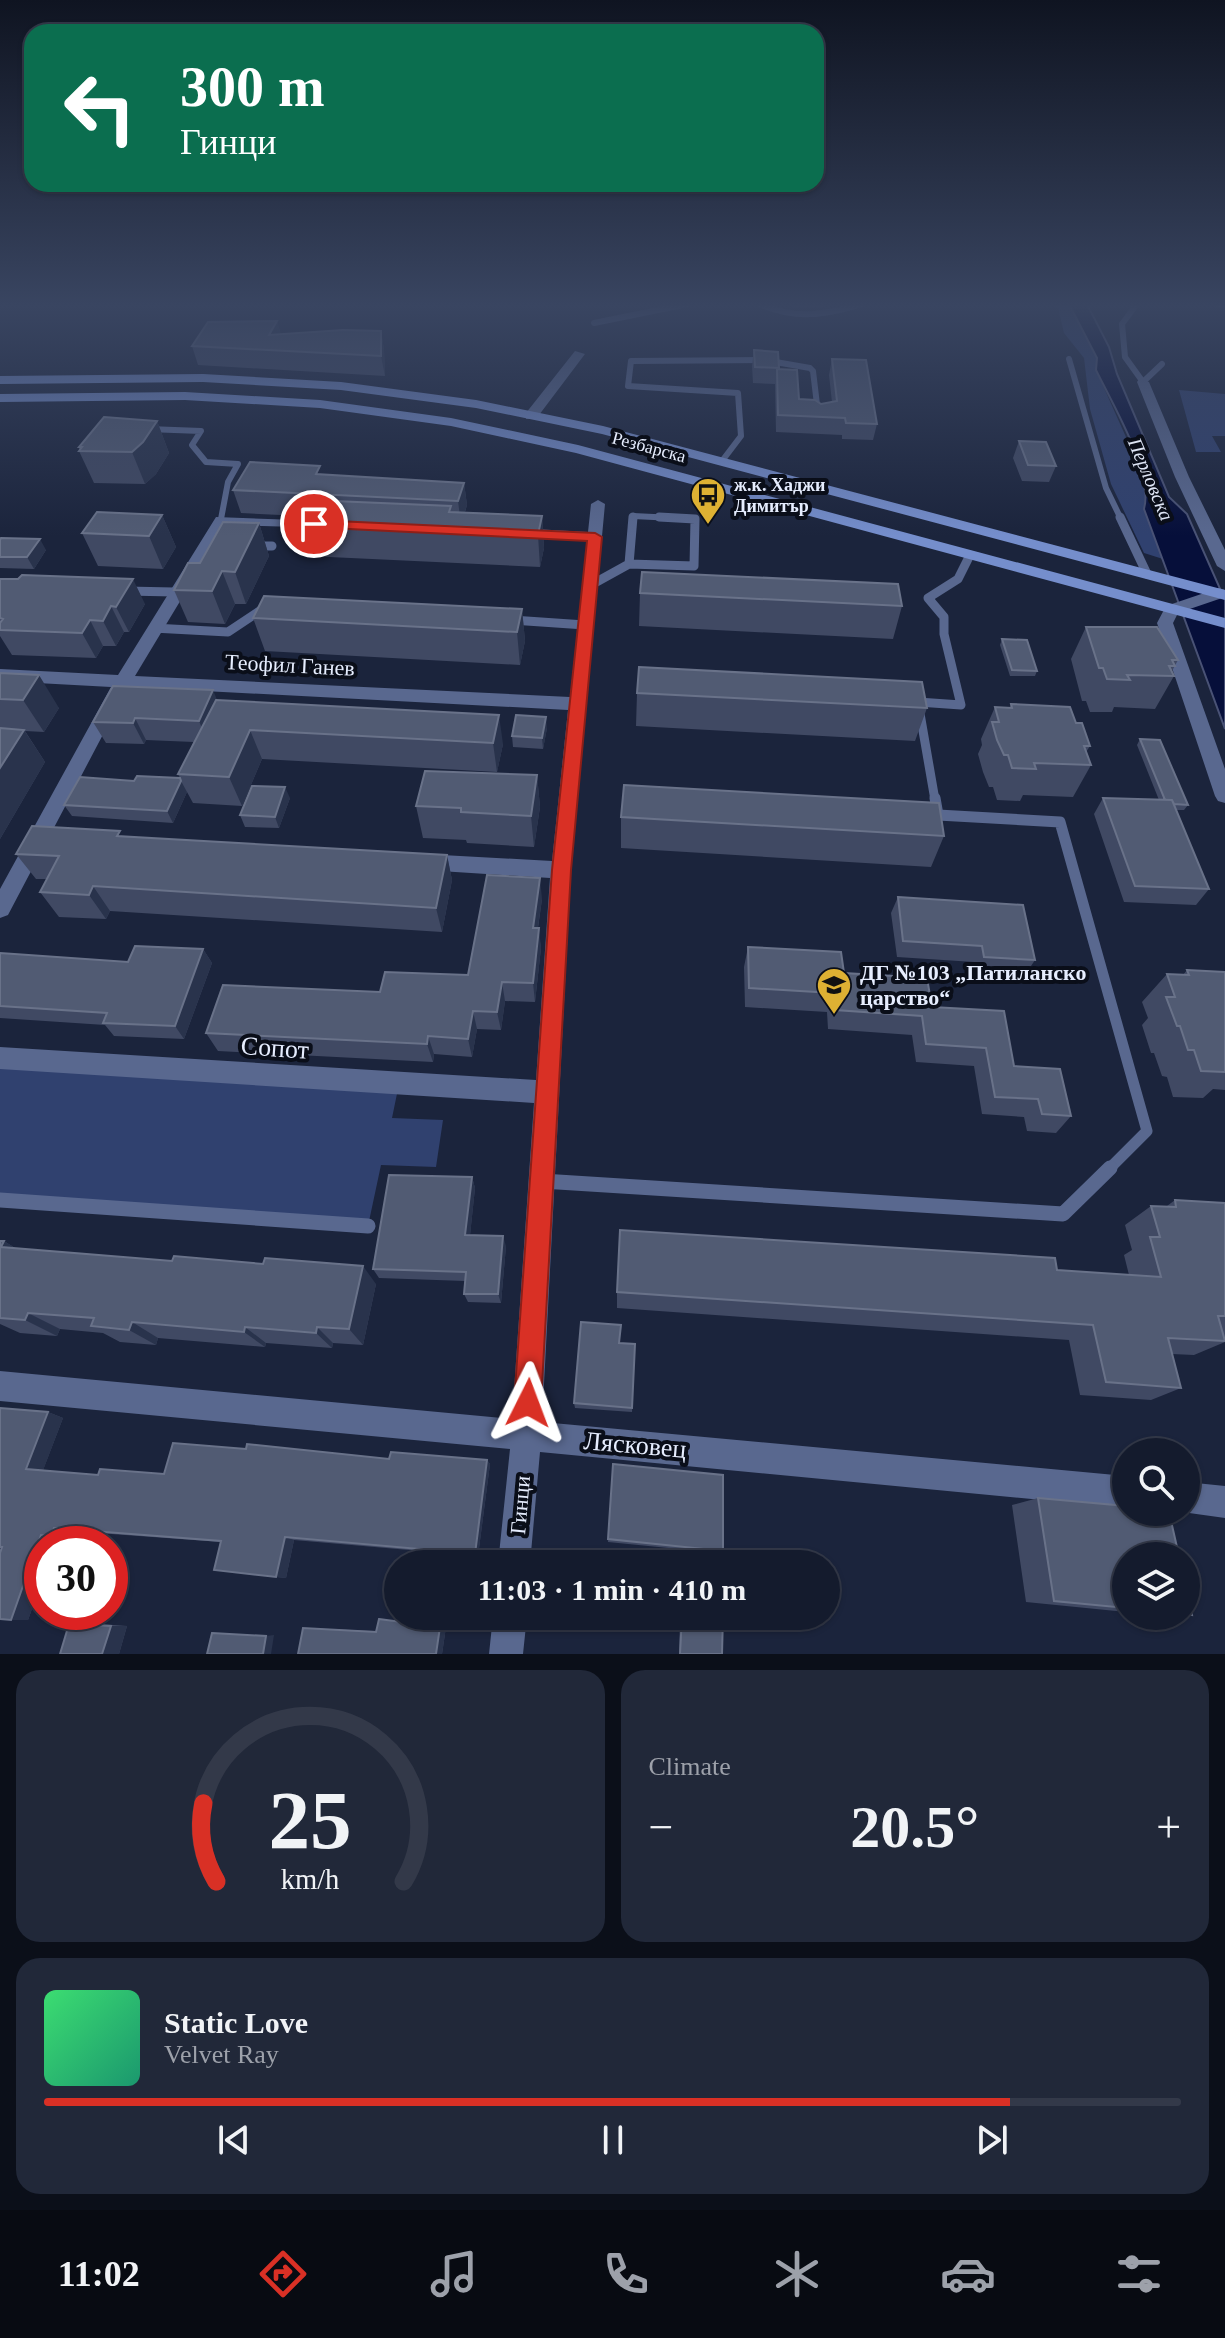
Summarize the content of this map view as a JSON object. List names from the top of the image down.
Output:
{
  "streets": {
    "street": [
      "Резбарска",
      "Теофил Ганев",
      "Сопот",
      "Лясковец",
      "Гинци"
    ]
  },
  "crossings": [
    ["Теофил Ганев", "Гинци"],
    ["Сопот", "Гинци"],
    ["Лясковец", "Гинци"]
  ],
  "water": ["Перловска"],
  "places": {
    "bus stop": ["ж.к. Хаджи Димитър"],
    "school or university": ["ДГ №103 „Патиланско царство“"]
  },
  "page": {
    "turn": ["300 m", "Гинци"],
    "limit": "30",
    "trip": "11:03 · 1 min · 410 m",
    "tile": "Climate",
    "heat": ["−", "20.5°", "+"],
    "song": ["Static Love", "Velvet Ray"],
    "tabs": "11:02",
    "gauge": ["25", "km/h"]
  }
}
